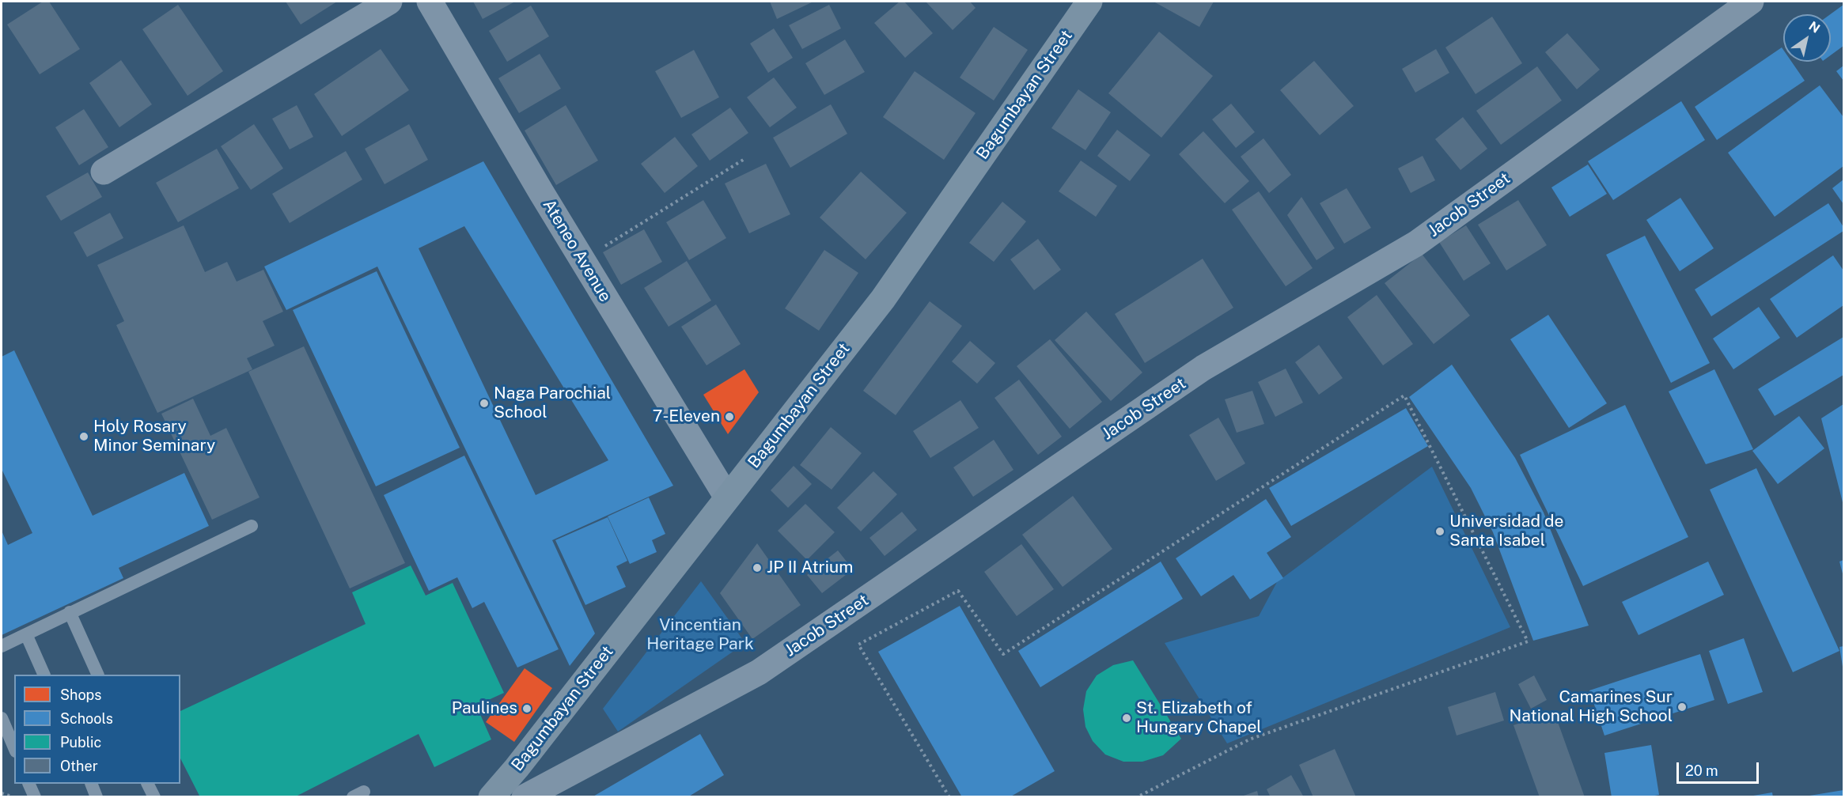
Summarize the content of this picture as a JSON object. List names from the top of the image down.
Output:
{
  "streets": {
    "main road": ["Bagumbayan Street"],
    "street": ["Jacob Street", "Ateneo Avenue"]
  },
  "crossings": [
    ["Bagumbayan Street", "Ateneo Avenue"]
  ],
  "parks": ["Vincentian Heritage Park"],
  "places": [
    "Naga Parochial School",
    "7-Eleven",
    "Holy Rosary Minor Seminary",
    "Universidad de Santa Isabel",
    "JP II Atrium",
    "Camarines Sur National High School",
    "Paulines",
    "St. Elizabeth of Hungary Chapel"
  ],
  "legend": [
    "Shops",
    "Schools",
    "Public",
    "Other"
  ],
  "scale_bar": "20 m",
  "north": "top right"
}
